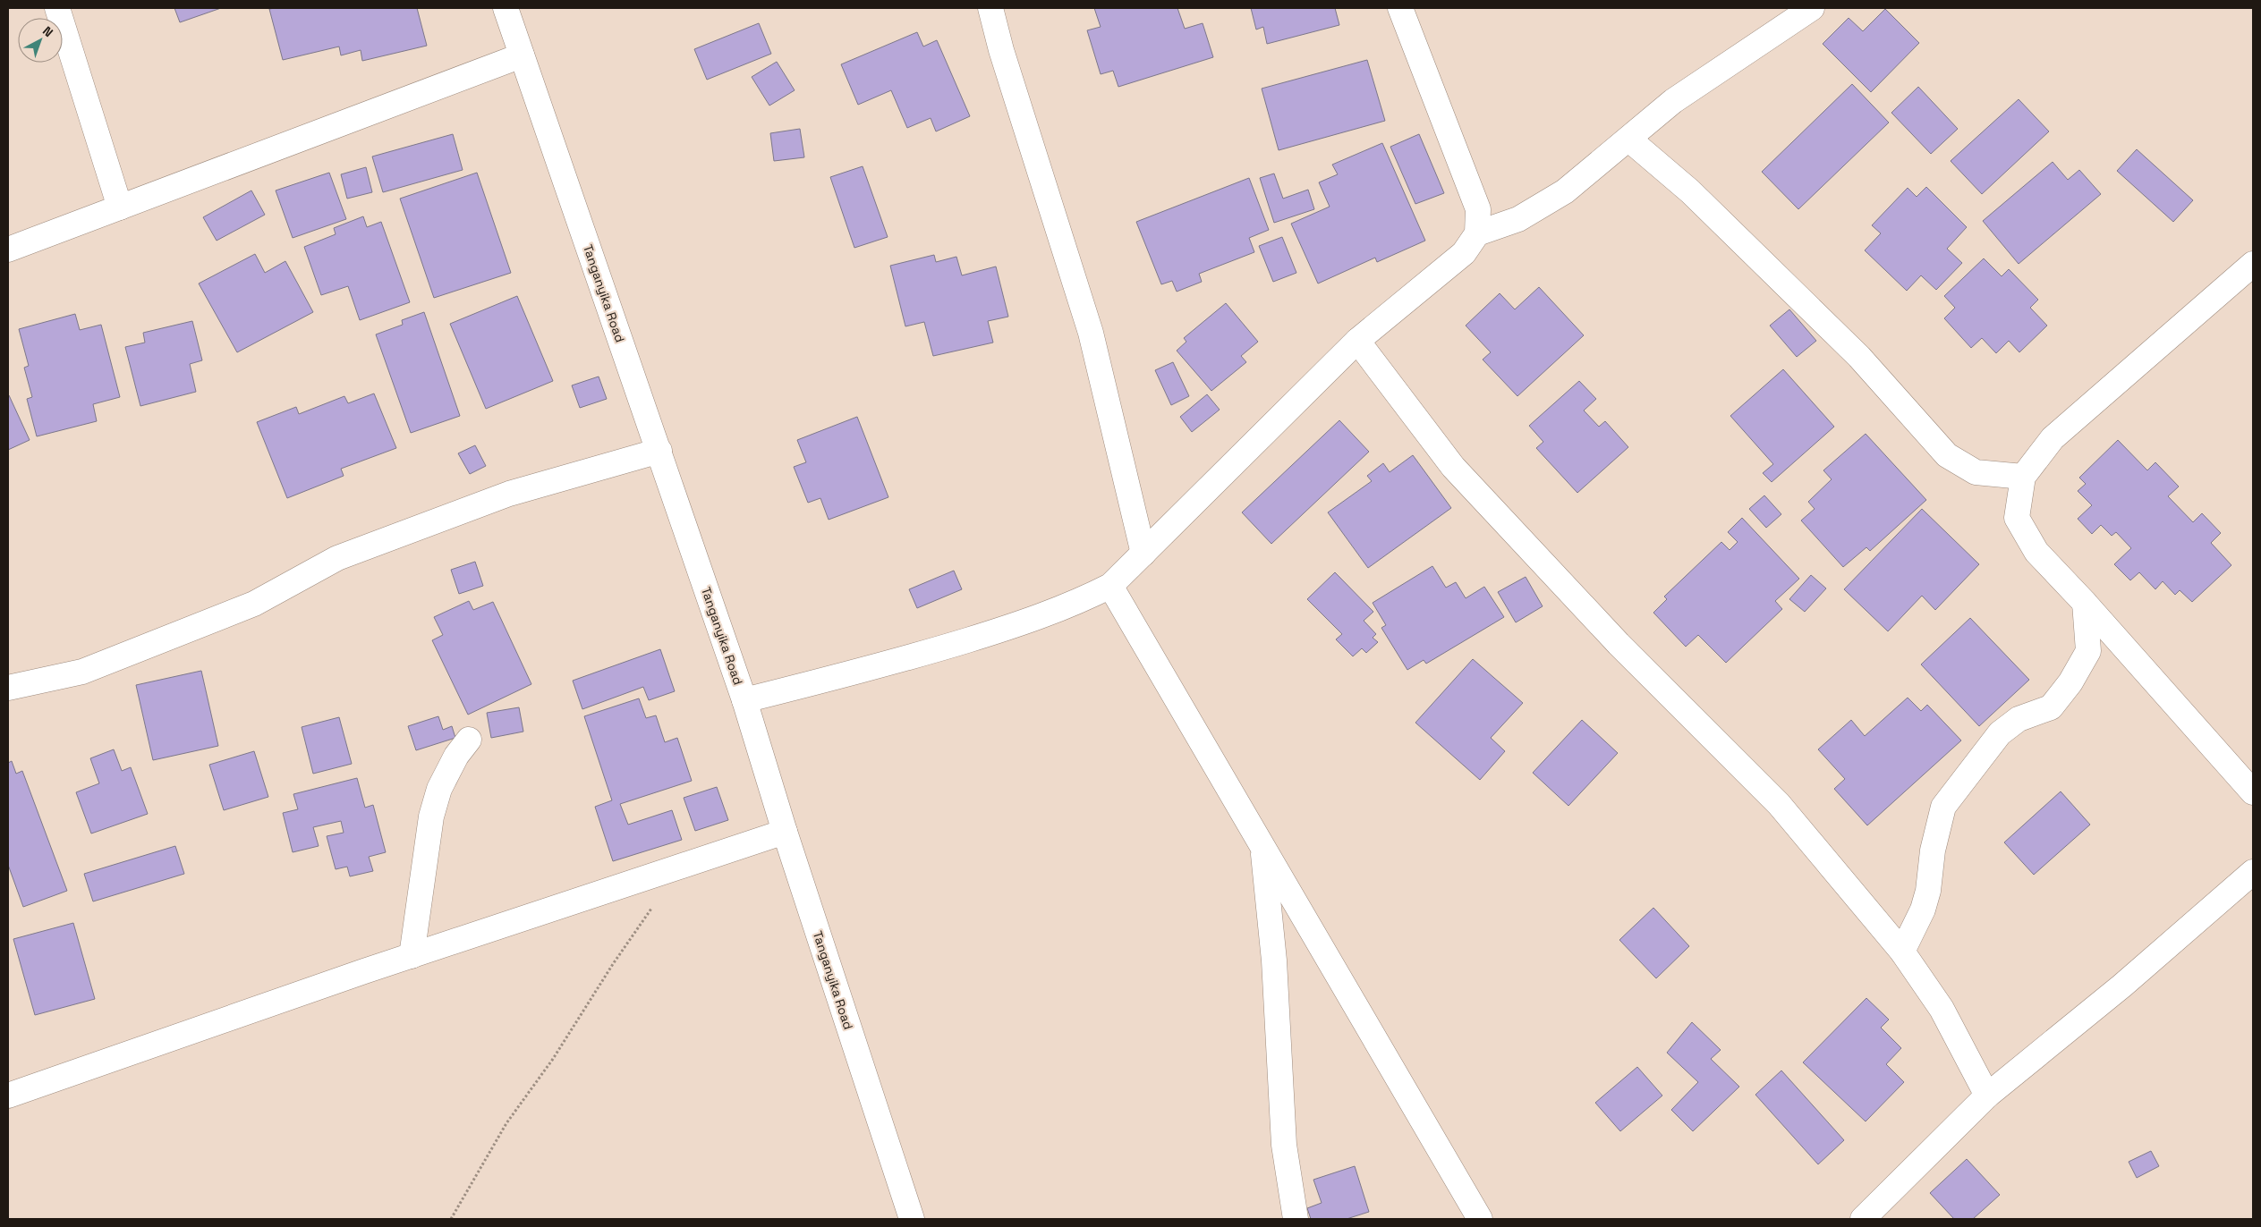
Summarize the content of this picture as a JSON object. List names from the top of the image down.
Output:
{
  "streets": {
    "street": ["Tanganyika Road"]
  },
  "north": "top right"
}
